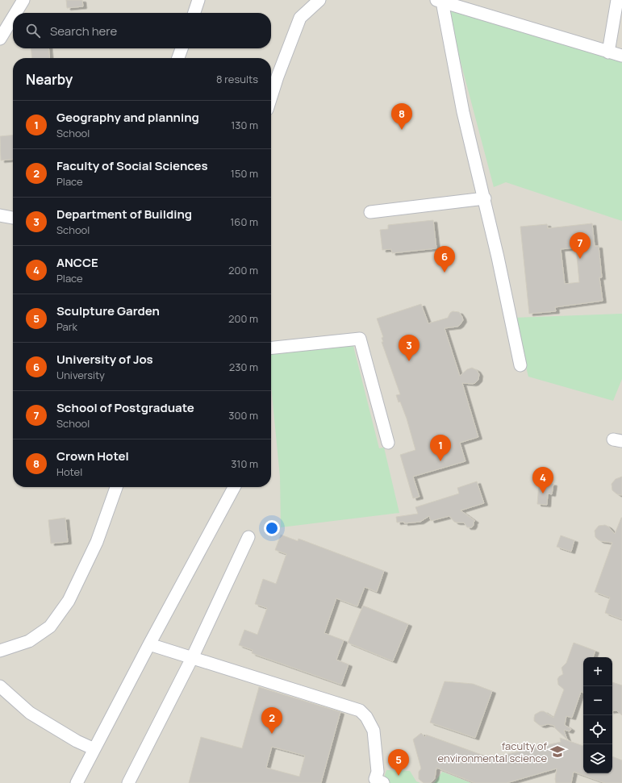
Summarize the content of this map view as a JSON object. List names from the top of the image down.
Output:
{
  "places": {
    "school or university": ["faculty of environmental science"]
  },
  "page": {
    "search": "Search here",
    "heading": ["Nearby", "8 results"],
    "list": [
      {
        "mark": "1",
        "name": "Geography and planning",
        "note": "School",
        "value": "130 m"
      },
      {
        "mark": "2",
        "name": "Faculty of Social Sciences",
        "note": "Place",
        "value": "150 m"
      },
      {
        "mark": "3",
        "name": "Department of Building",
        "note": "School",
        "value": "160 m"
      },
      {
        "mark": "4",
        "name": "ANCCE",
        "note": "Place",
        "value": "200 m"
      },
      {
        "mark": "5",
        "name": "Sculpture Garden",
        "note": "Park",
        "value": "200 m"
      },
      {
        "mark": "6",
        "name": "University of Jos",
        "note": "University",
        "value": "230 m"
      },
      {
        "mark": "7",
        "name": "School of Postgraduate",
        "note": "School",
        "value": "300 m"
      },
      {
        "mark": "8",
        "name": "Crown Hotel",
        "note": "Hotel",
        "value": "310 m"
      }
    ],
    "pins": [
      "8",
      "7",
      "6",
      "3",
      "1",
      "4",
      "2",
      "5"
    ],
    "map_buttons": ["+", "−"]
  }
}
